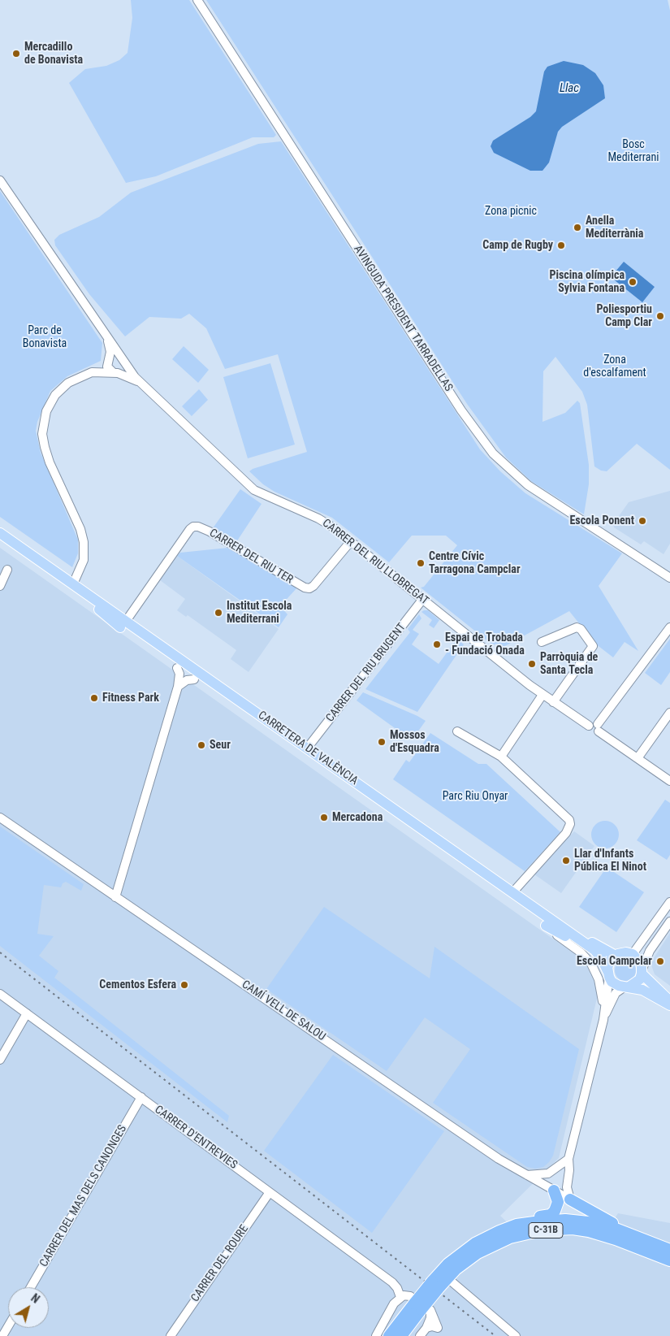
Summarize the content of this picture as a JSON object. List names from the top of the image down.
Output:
{
  "streets": {
    "highway": ["C-31B"],
    "main road": ["CARRETERA DE VALÈNCIA"],
    "street": [
      "AVINGUDA PRESIDENT TARRADELLAS",
      "CARRER DEL RIU TER",
      "CARRER DEL RIU LLOBREGAT",
      "CARRER DEL RIU BRUGENT",
      "CAMÍ VELL DE SALOU",
      "CARRER D'ENTREVIES",
      "CARRER DEL MAS DELS CANONGES",
      "CARRER DEL ROURE"
    ]
  },
  "crossings": [
    ["CARRER DEL RIU TER", "CARRER DEL RIU LLOBREGAT"],
    ["CARRER DEL RIU TER", "CARRETERA DE VALÈNCIA"],
    ["CARRER DEL RIU LLOBREGAT", "CARRER DEL RIU BRUGENT"],
    ["CARRER DEL RIU LLOBREGAT", "CARRETERA DE VALÈNCIA"],
    ["CARRER DEL RIU BRUGENT", "CARRETERA DE VALÈNCIA"],
    ["CARRER D'ENTREVIES", "CARRER DEL MAS DELS CANONGES"],
    ["CARRER D'ENTREVIES", "C-31B"],
    ["CARRER D'ENTREVIES", "CARRER DEL ROURE"]
  ],
  "water": ["Llac"],
  "parks": [
    "Bosc Mediterrani",
    "Zona picnic",
    "Parc de Bonavista",
    "Zona d'escalfament",
    "Parc Riu Onyar"
  ],
  "places": [
    "Mercadillo de Bonavista",
    "Anella Mediterrània",
    "Camp de Rugby",
    "Piscina olímpica Sylvia Fontana",
    "Poliesportiu Camp Clar",
    "Escola Ponent",
    "Centre Cívic Tarragona Campclar",
    "Institut Escola Mediterrani",
    "Espai de Trobada - Fundació Onada",
    "Parròquia de Santa Tecla",
    "Fitness Park",
    "Mossos d'Esquadra",
    "Seur",
    "Mercadona",
    "Llar d'Infants Pública El Ninot",
    "Escola Campclar",
    "Cementos Esfera"
  ],
  "north": "top right"
}
